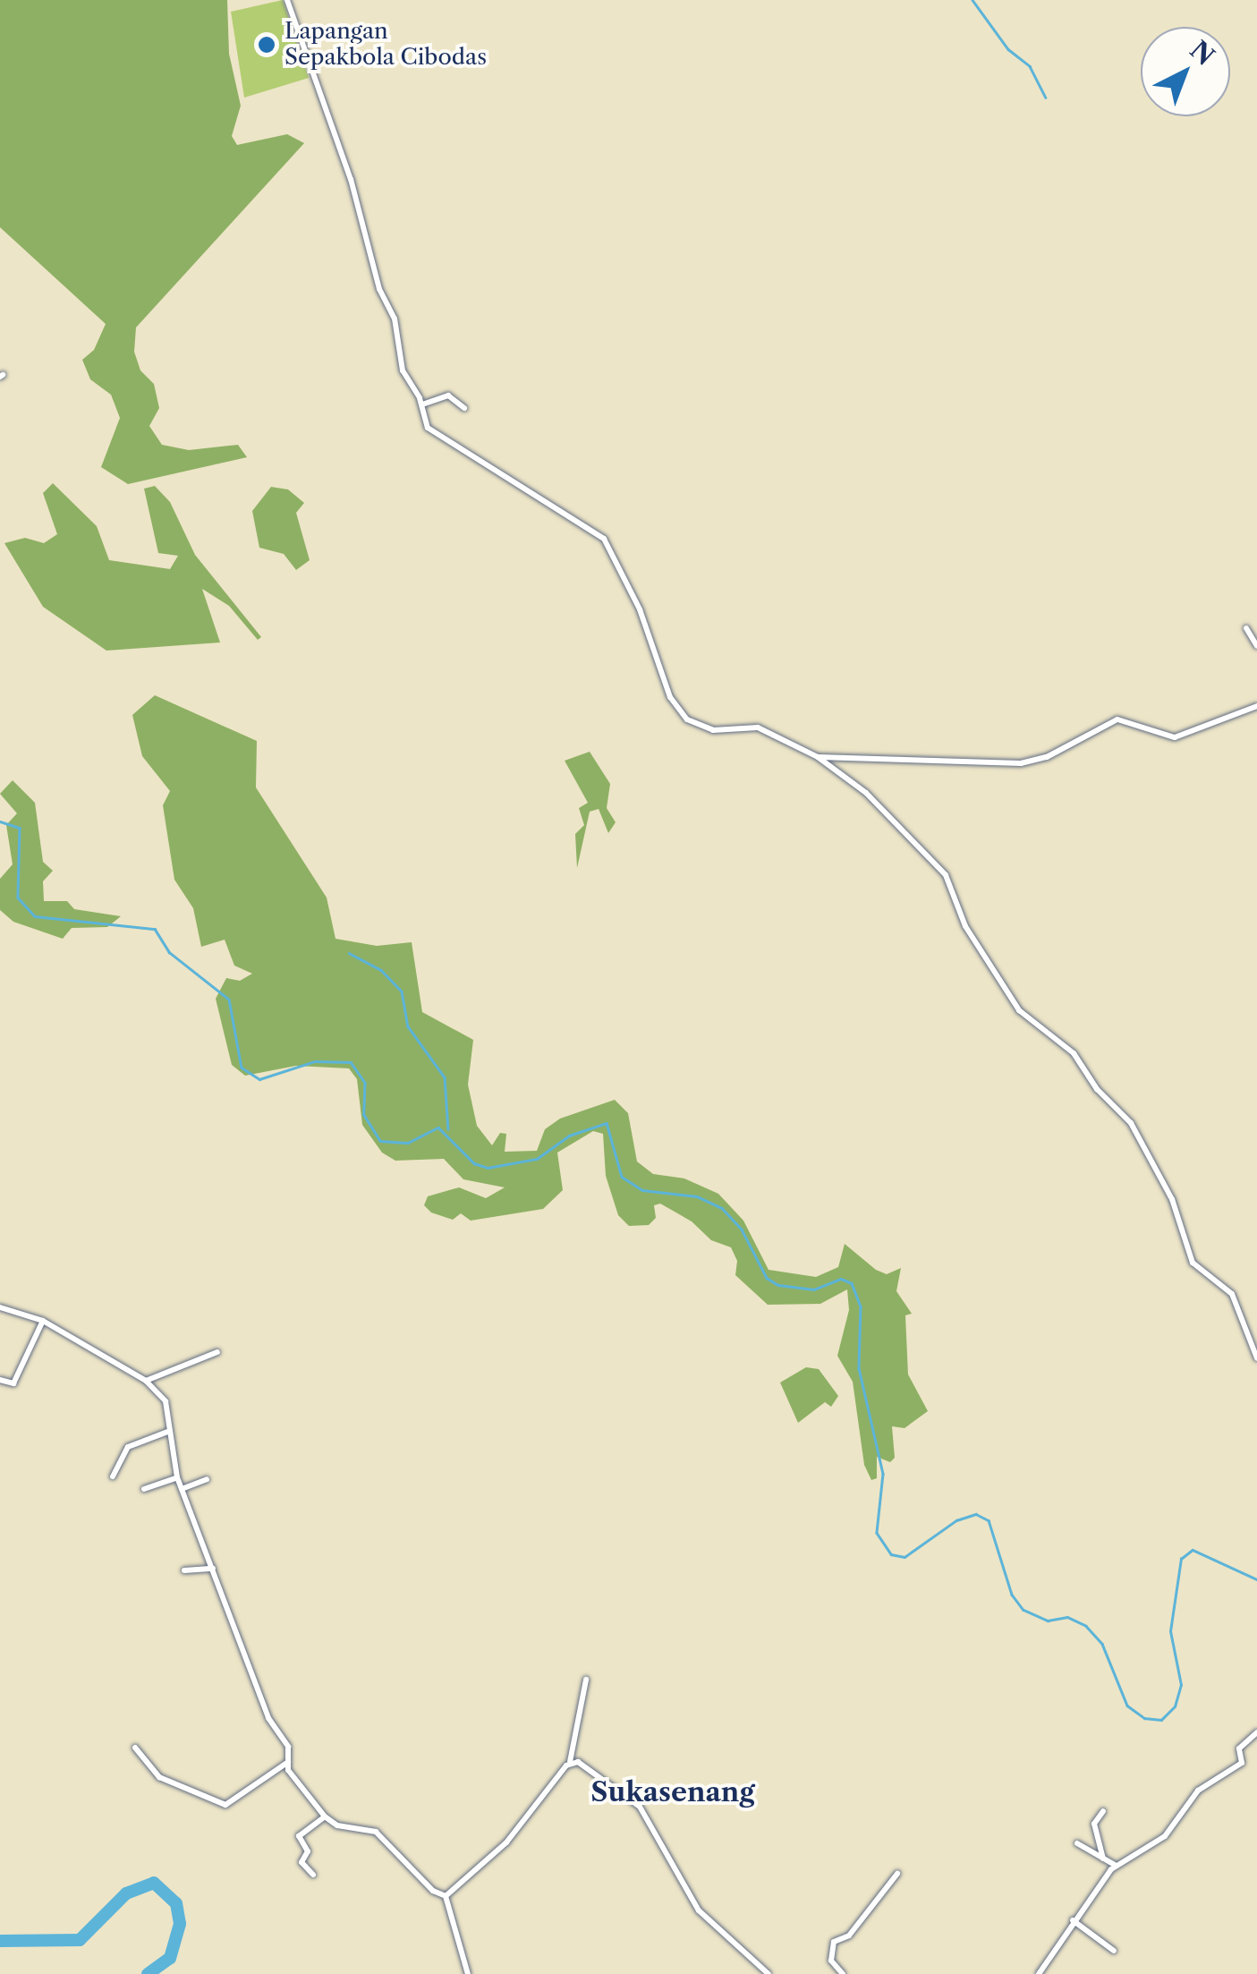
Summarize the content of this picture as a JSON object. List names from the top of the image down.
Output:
{
  "districts": ["Sukasenang"],
  "places": ["Lapangan Sepakbola Cibodas"],
  "north": "top right"
}
